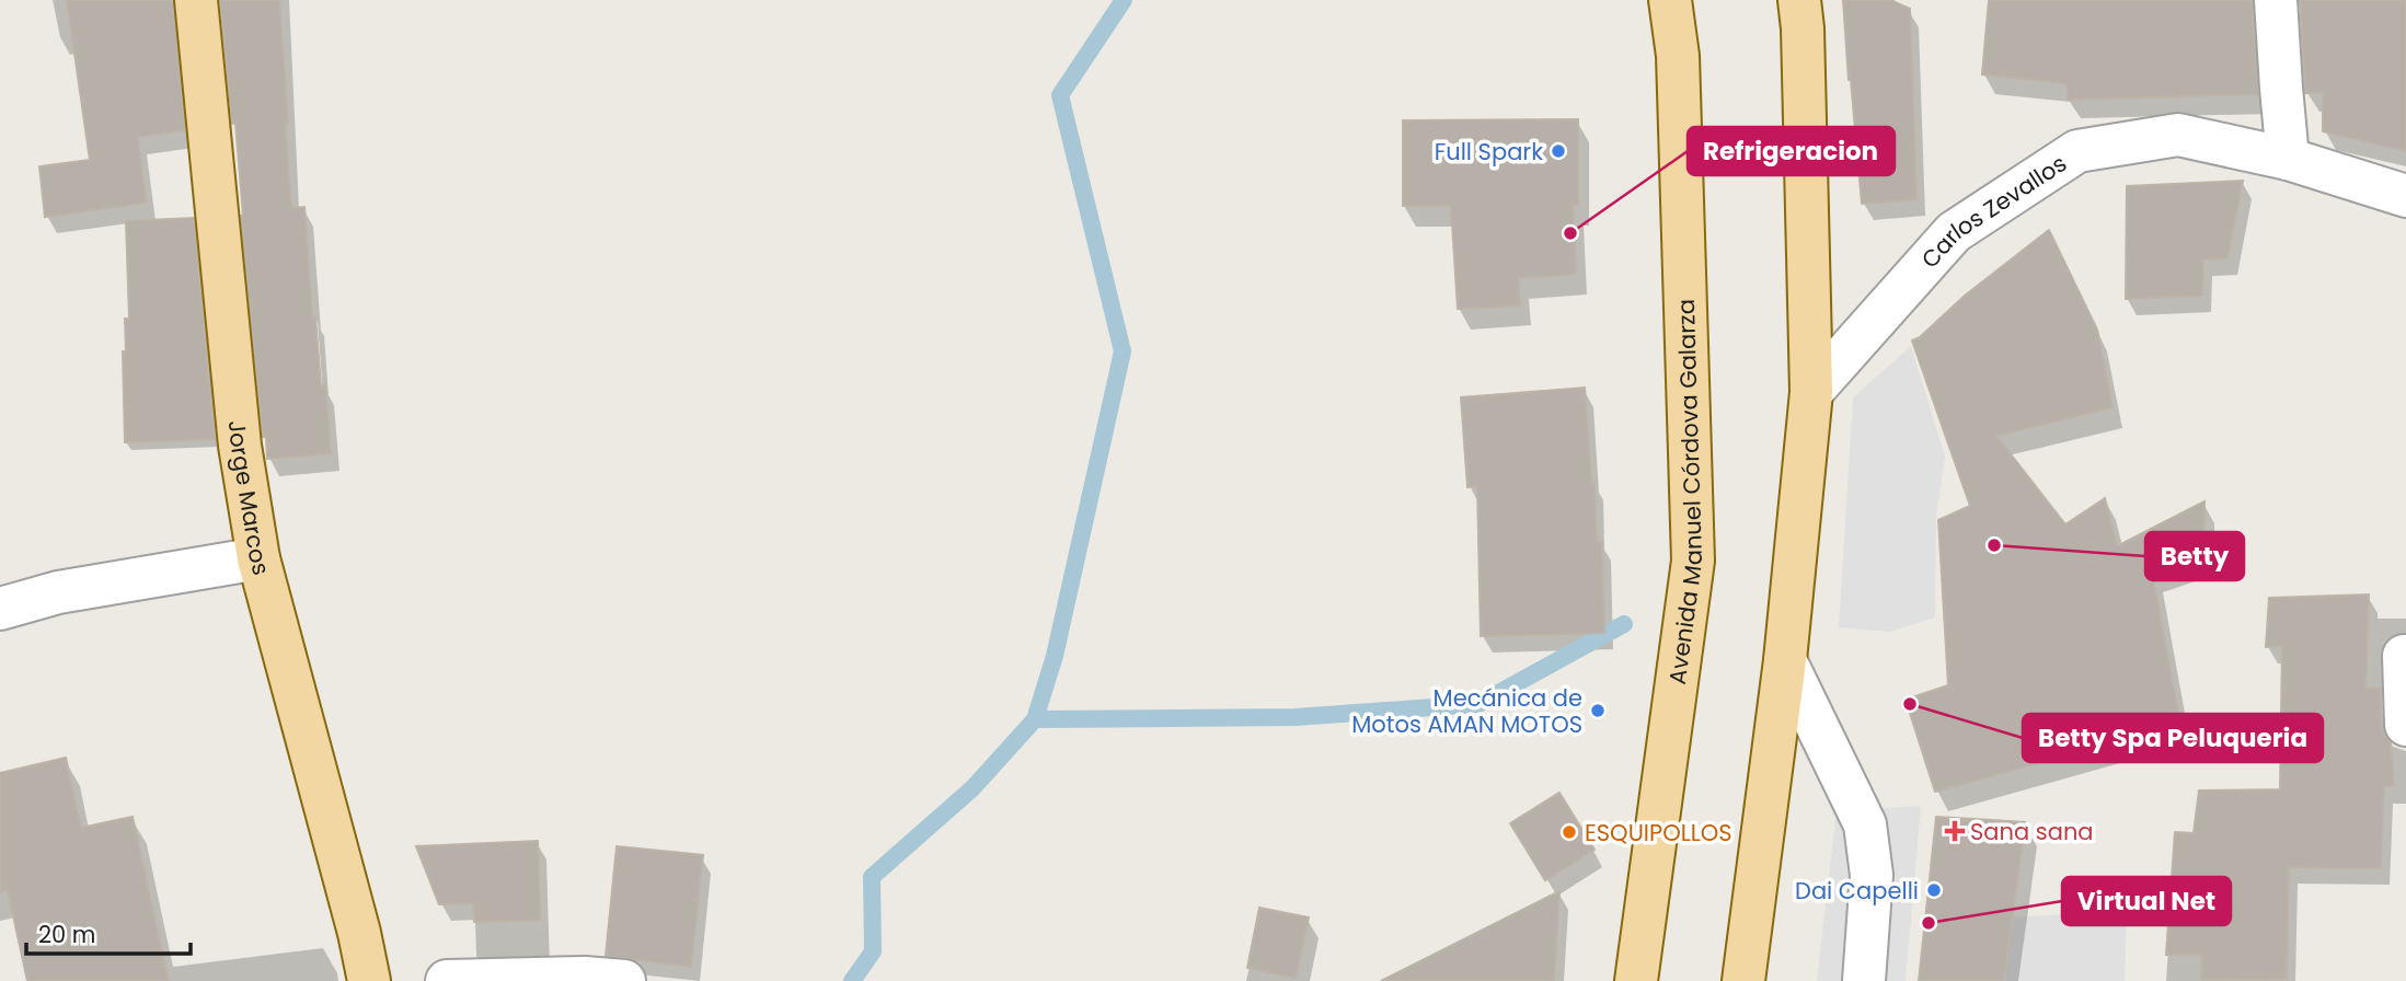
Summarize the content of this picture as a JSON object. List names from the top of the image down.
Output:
{
  "streets": {
    "main road": ["Avenida Manuel Córdova Galarza", "Jorge Marcos"],
    "street": ["Carlos Zevallos"]
  },
  "places": {
    "other": [
      "Full Spark",
      "Refrigeracion",
      "Betty",
      "Betty Spa Peluqueria",
      "Mecánica de Motos AMAN MOTOS",
      "ESQUIPOLLOS",
      "Dai Capelli",
      "Virtual Net"
    ],
    "health": ["Sana sana"]
  },
  "scale_bar": "20 m"
}
